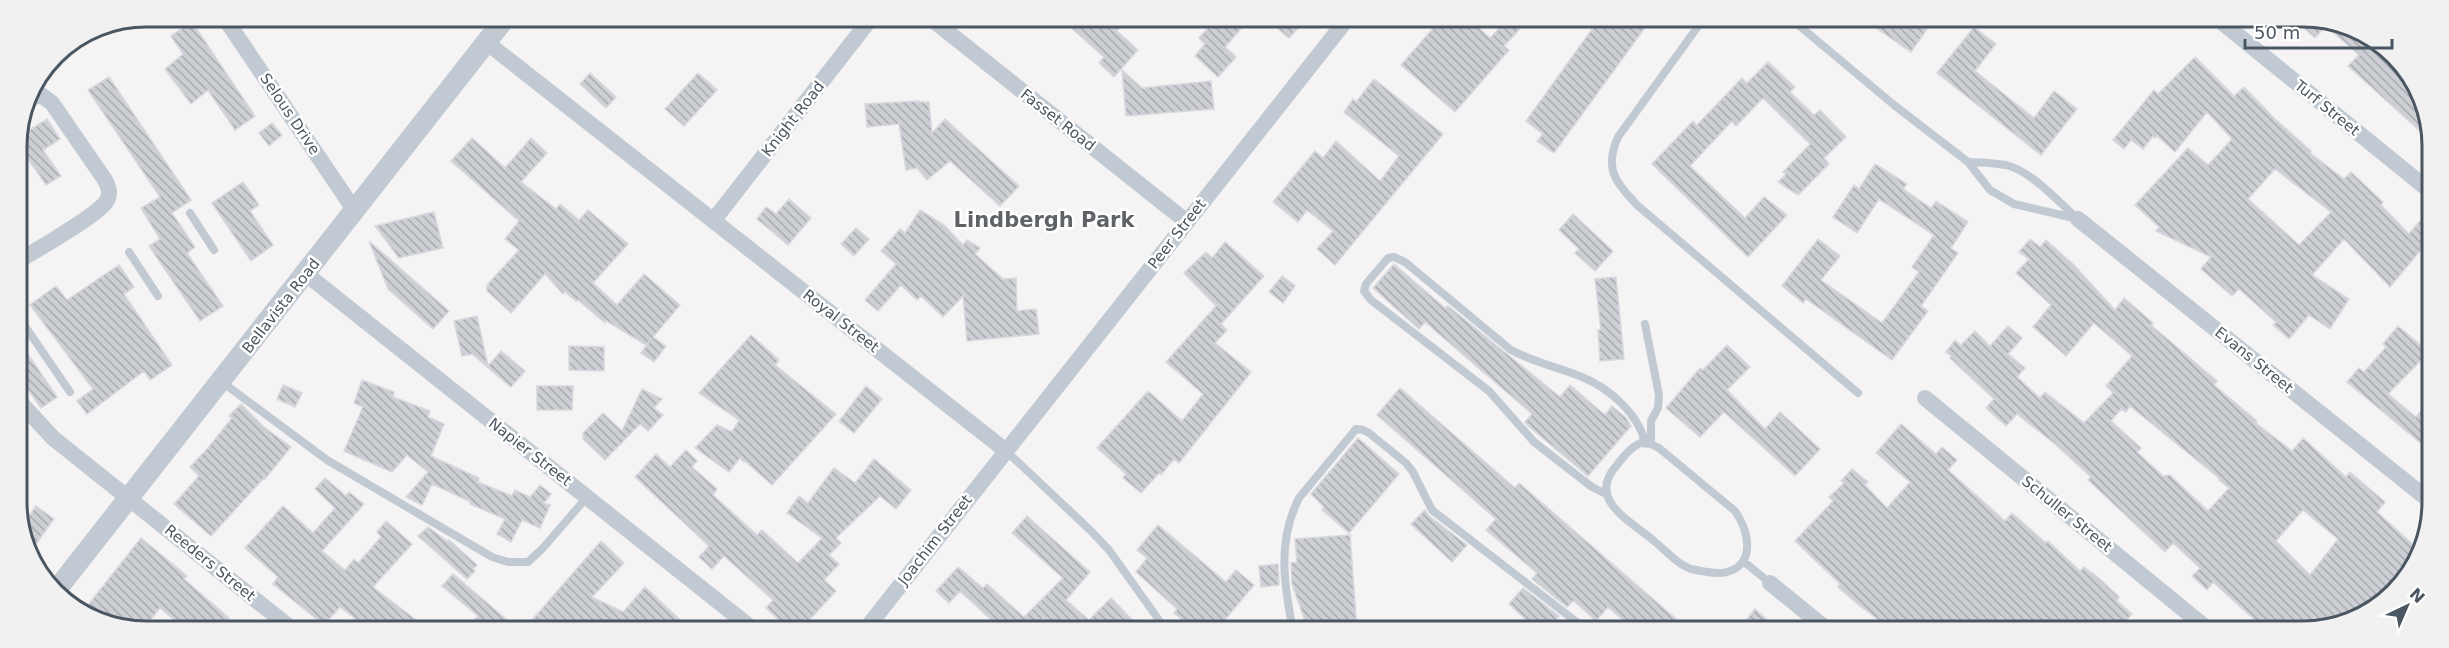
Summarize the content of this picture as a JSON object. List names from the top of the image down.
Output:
{
  "streets": {
    "street": [
      "Turf Street",
      "Selous Drive",
      "Knight Road",
      "Fasset Road",
      "Peer Street",
      "Bellavista Road",
      "Royal Street",
      "Evans Street",
      "Napier Street",
      "Schuller Street",
      "Joachim Street",
      "Reeders Street"
    ]
  },
  "crossings": [
    ["Selous Drive", "Bellavista Road"],
    ["Knight Road", "Royal Street"],
    ["Fasset Road", "Peer Street"],
    ["Peer Street", "Royal Street"],
    ["Peer Street", "Joachim Street"],
    ["Bellavista Road", "Royal Street"],
    ["Bellavista Road", "Napier Street"],
    ["Bellavista Road", "Reeders Street"],
    ["Royal Street", "Joachim Street"]
  ],
  "districts": ["Lindbergh Park"],
  "scale_bar": "50 m",
  "north": "top right"
}
